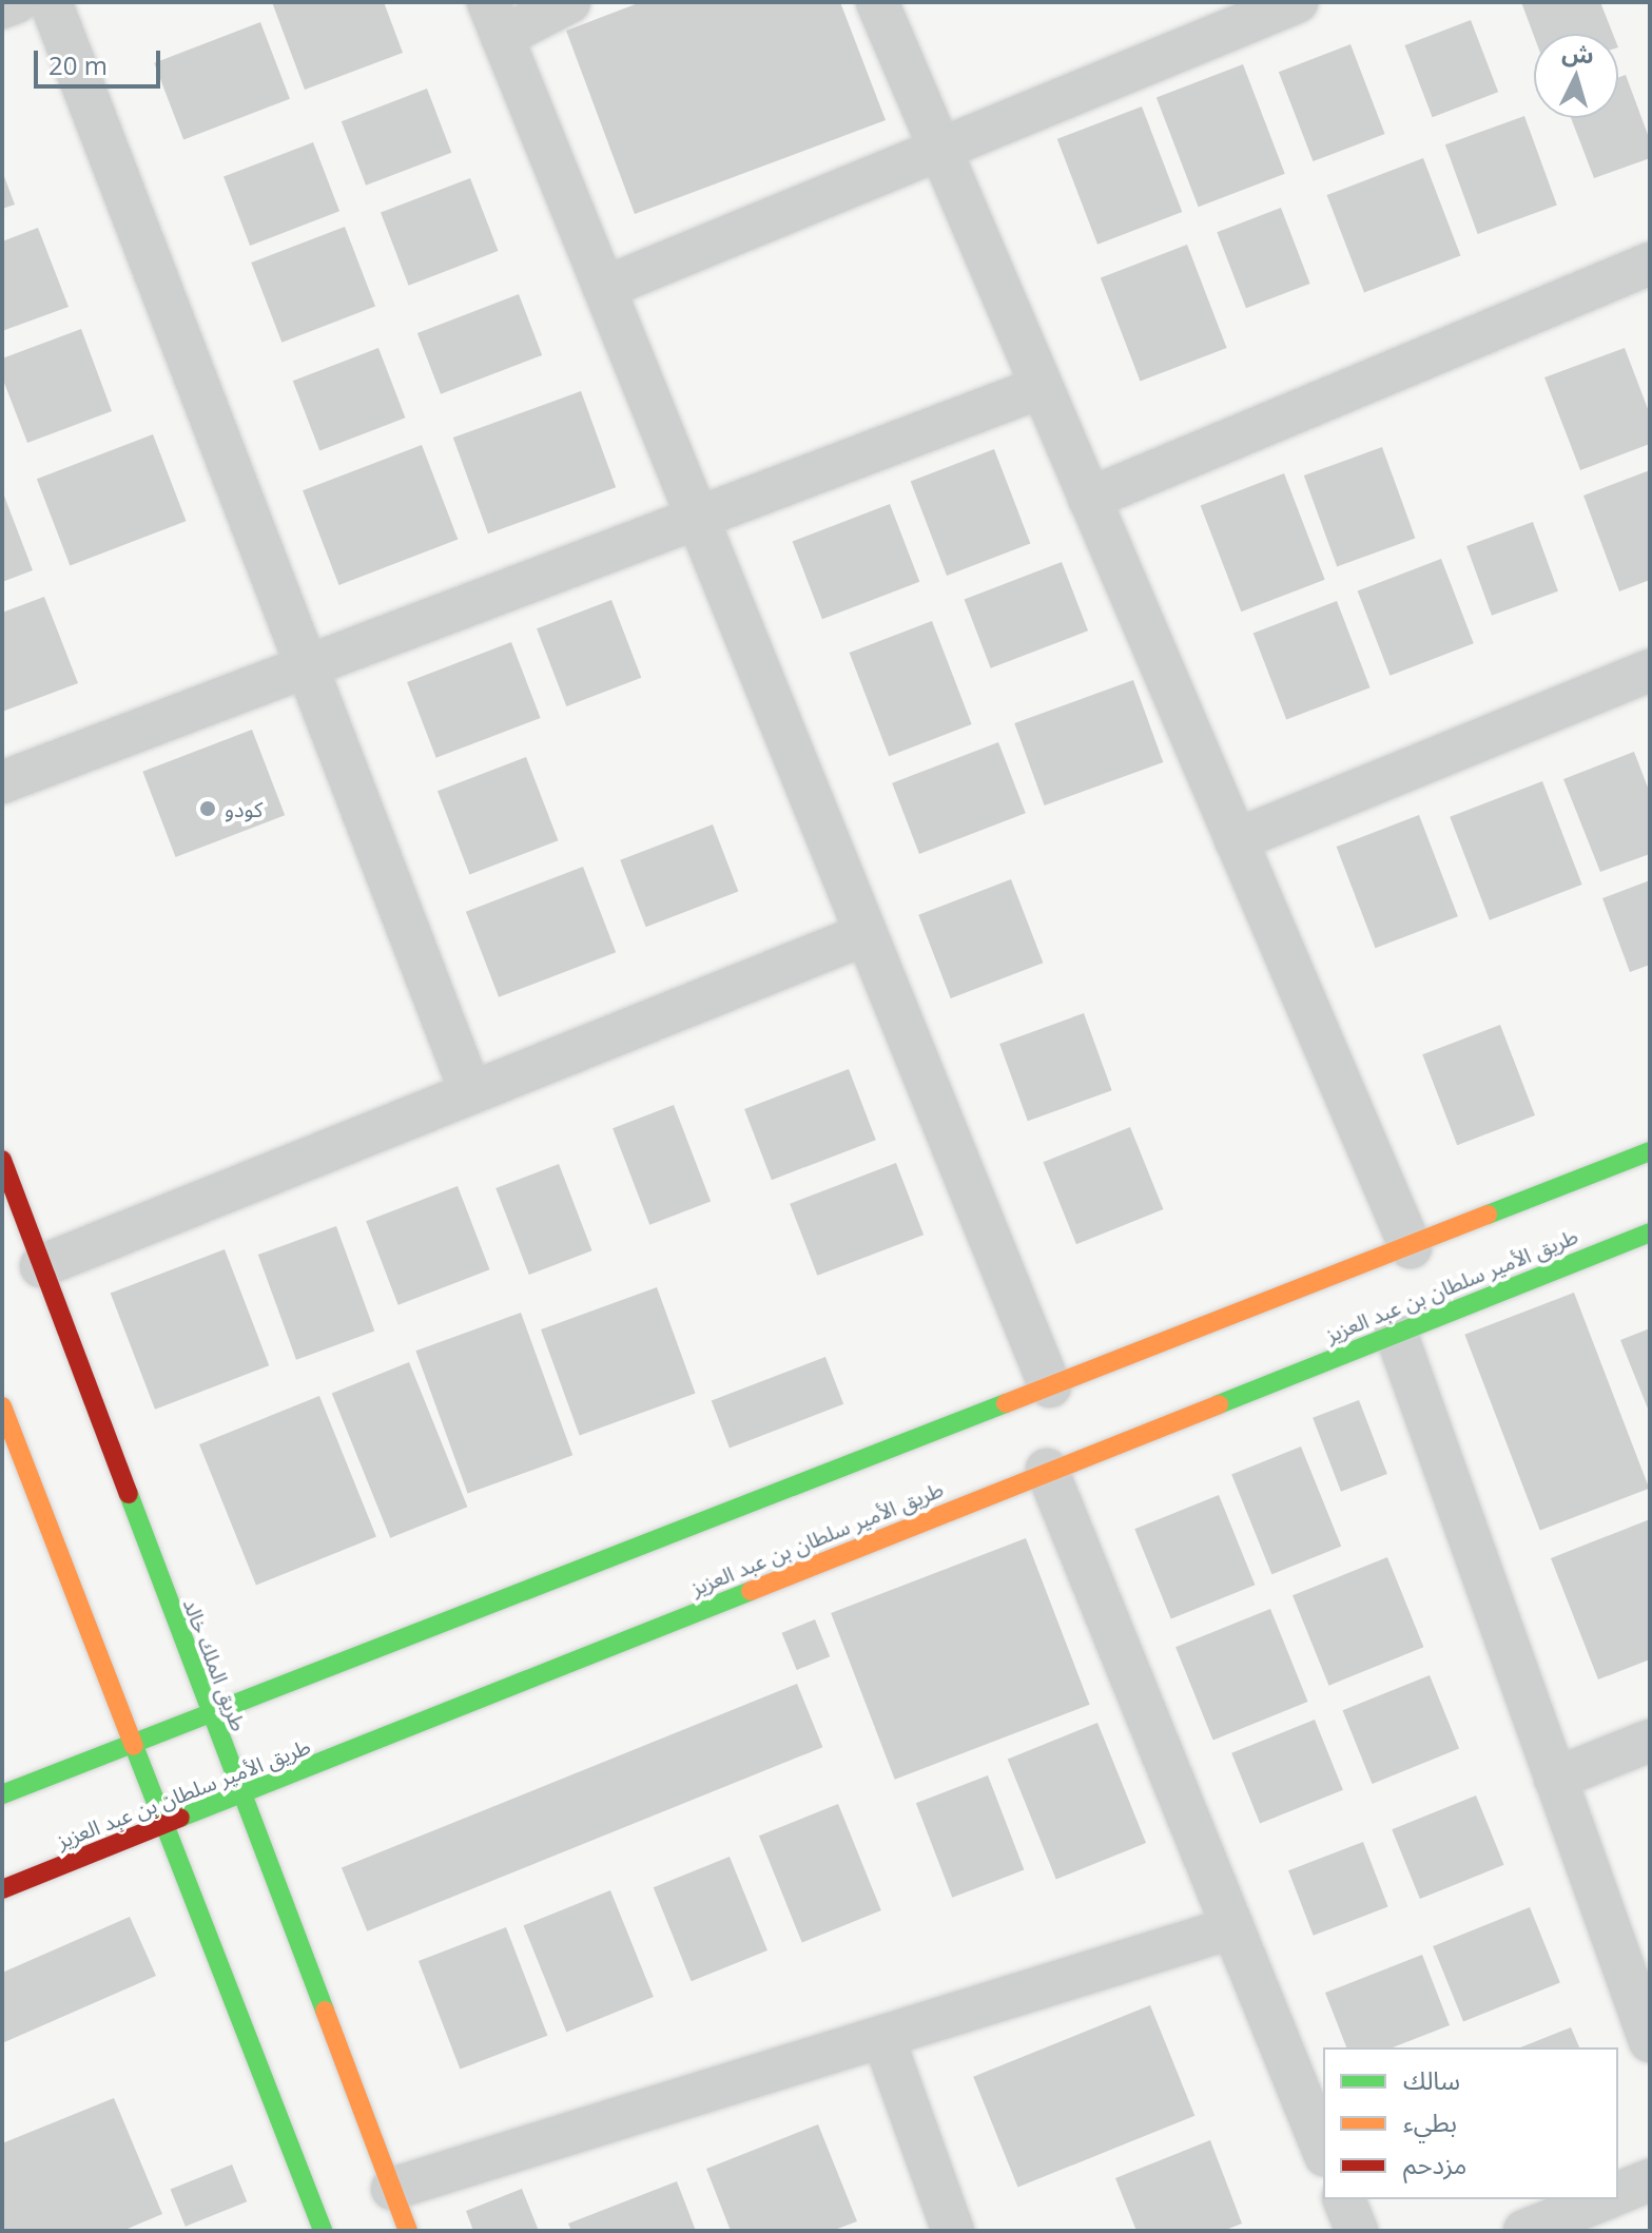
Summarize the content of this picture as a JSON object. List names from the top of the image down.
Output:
{
  "streets": {
    "main road": ["طريق الأمير سلطان بن عبد العزيز", "طريق الملك خالد"]
  },
  "crossings": [
    ["طريق الأمير سلطان بن عبد العزيز", "طريق الملك خالد"]
  ],
  "places": ["كودو"],
  "legend": ["سالك", "بطيء", "مزدحم"],
  "scale_bar": "20 m",
  "north": "top"
}
